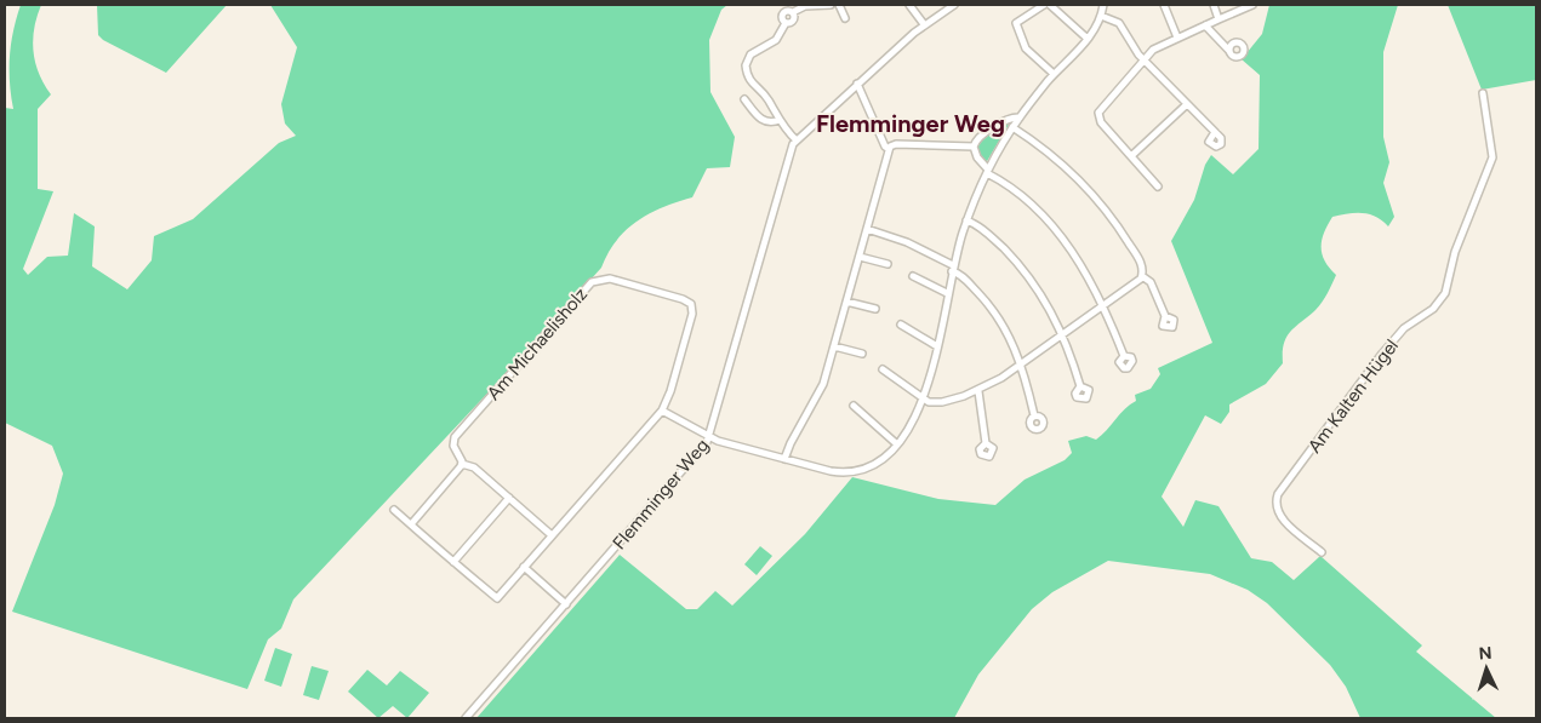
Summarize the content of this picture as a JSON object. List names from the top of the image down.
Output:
{
  "streets": {
    "street": ["Am Michaelisholz", "Am Kalten Hügel", "Flemminger Weg"]
  },
  "districts": ["Flemminger Weg"],
  "north": "top"
}
